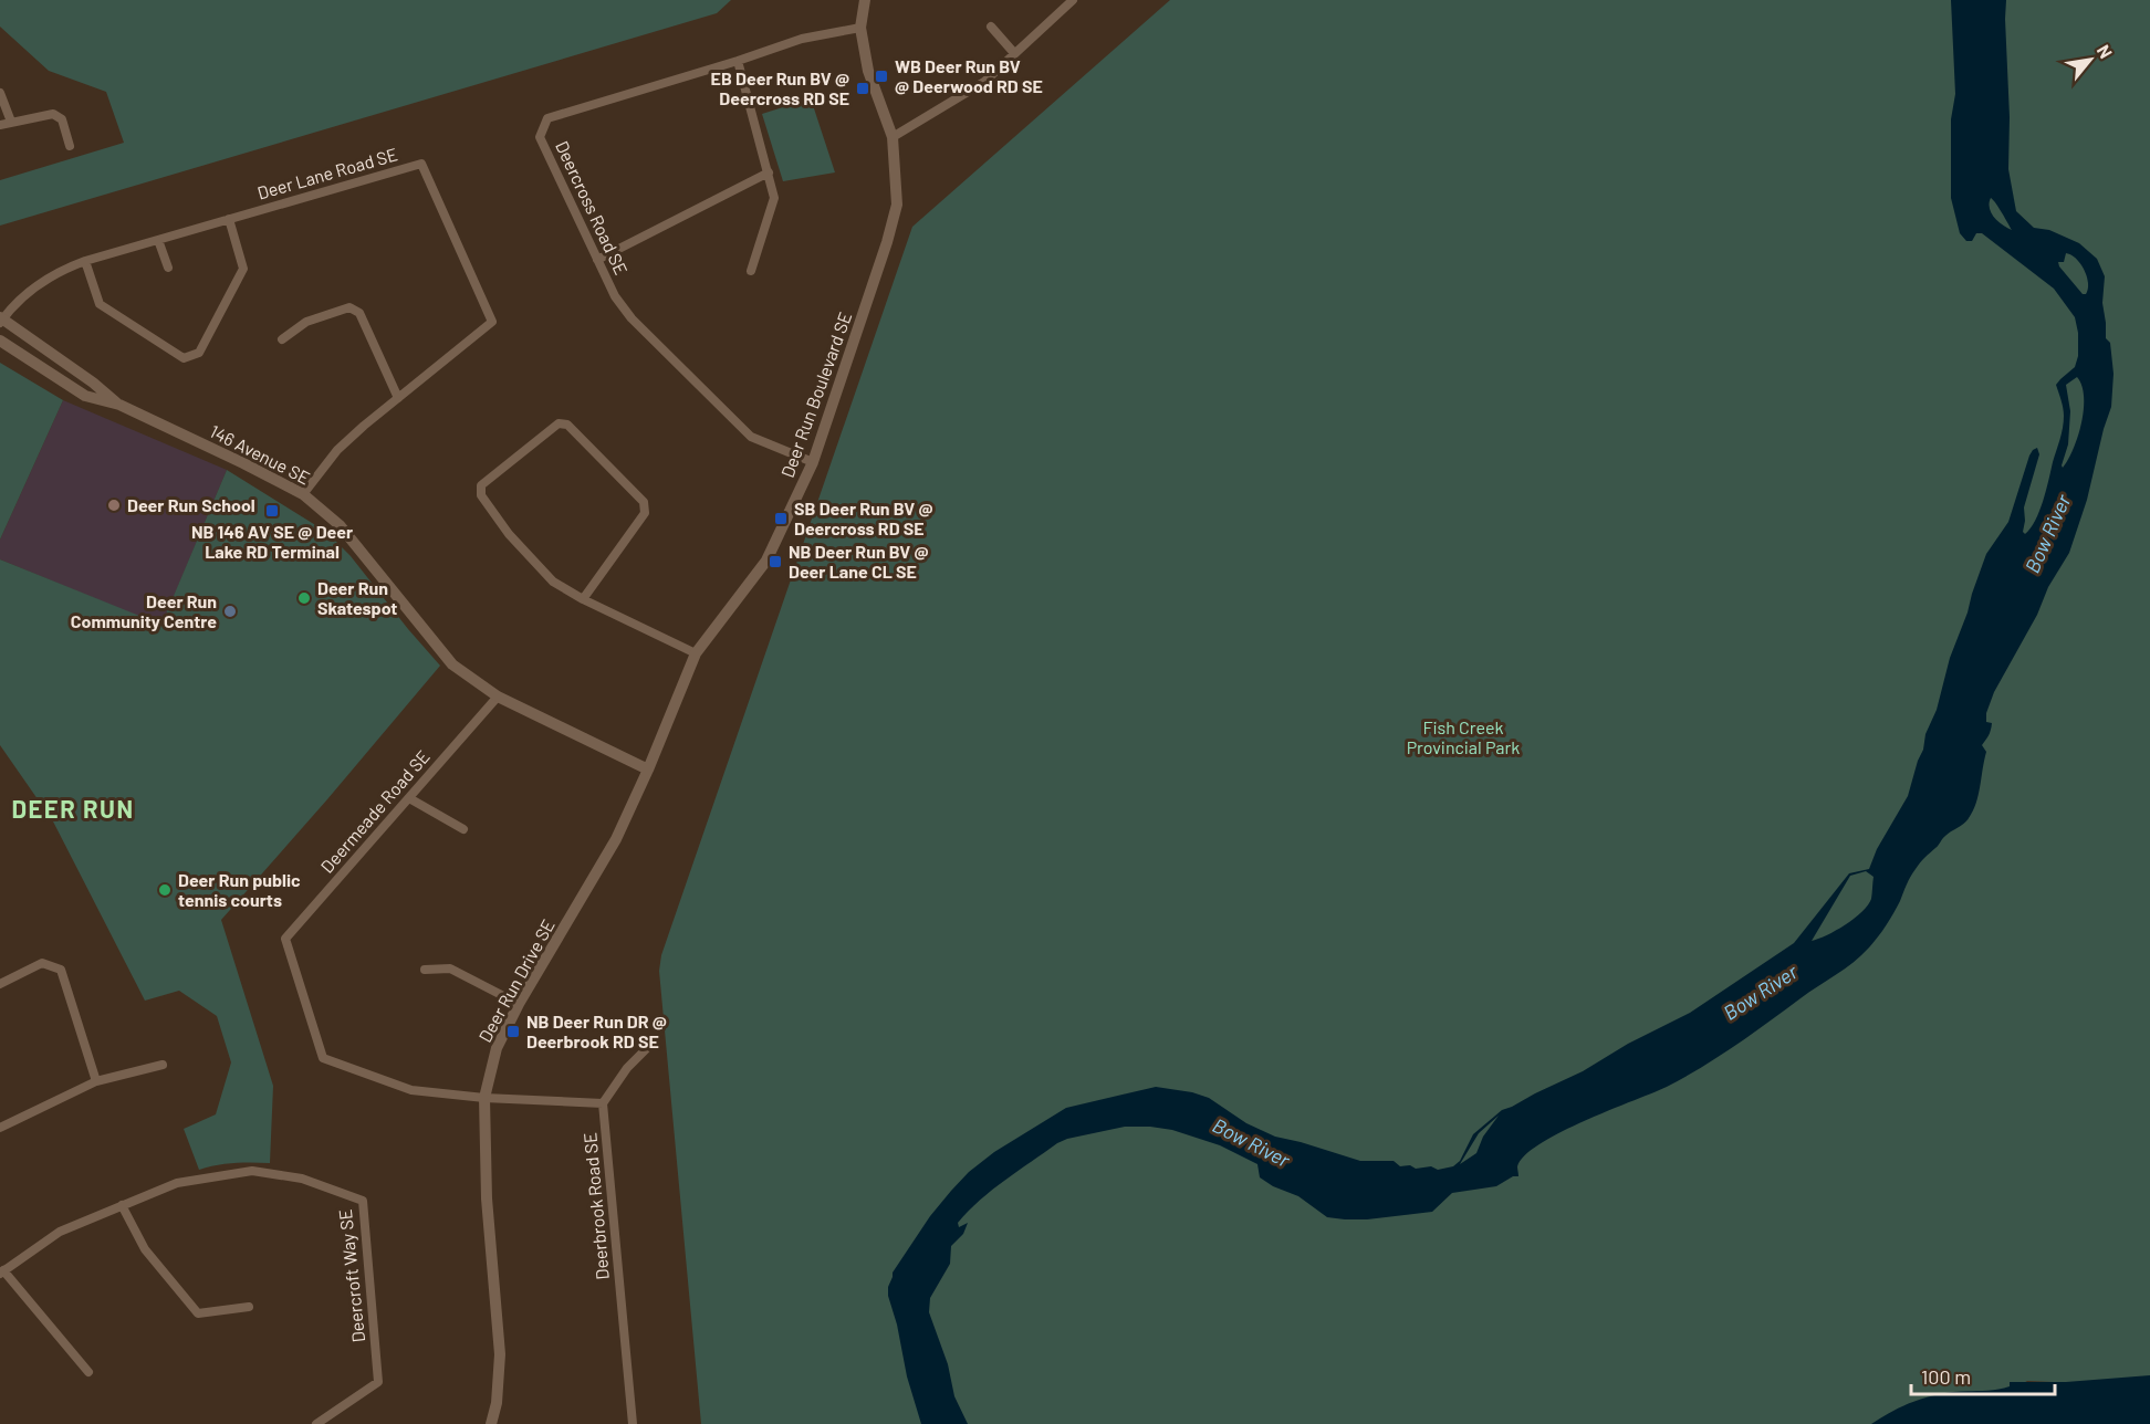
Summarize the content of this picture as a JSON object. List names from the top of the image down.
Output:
{
  "streets": {
    "street": [
      "Deer Lane Road SE",
      "Deercross Road SE",
      "Deer Run Boulevard SE",
      "146 Avenue SE",
      "Deermeade Road SE",
      "Deer Run Drive SE",
      "Deerbrook Road SE",
      "Deercroft Way SE"
    ]
  },
  "crossings": [
    ["Deer Lane Road SE", "146 Avenue SE"],
    ["Deercross Road SE", "Deer Run Boulevard SE"],
    ["Deer Run Boulevard SE", "146 Avenue SE"],
    ["Deer Run Boulevard SE", "Deer Run Drive SE"],
    ["146 Avenue SE", "Deermeade Road SE"],
    ["146 Avenue SE", "Deer Run Drive SE"],
    ["Deermeade Road SE", "Deer Run Drive SE"]
  ],
  "districts": ["DEER RUN"],
  "water": ["Bow River"],
  "parks": ["Fish Creek Provincial Park"],
  "places": {
    "transit": [
      "WB Deer Run BV @ Deerwood RD SE",
      "EB Deer Run BV @ Deercross RD SE",
      "NB 146 AV SE @ Deer Lake RD Terminal",
      "SB Deer Run BV @ Deercross RD SE",
      "NB Deer Run BV @ Deer Lane CL SE",
      "NB Deer Run DR @ Deerbrook RD SE"
    ],
    "other": [
      "Deer Run School",
      "Deer Run Skatespot",
      "Deer Run Community Centre",
      "Deer Run public tennis courts"
    ]
  },
  "scale_bar": "100 m",
  "north": "top right"
}
